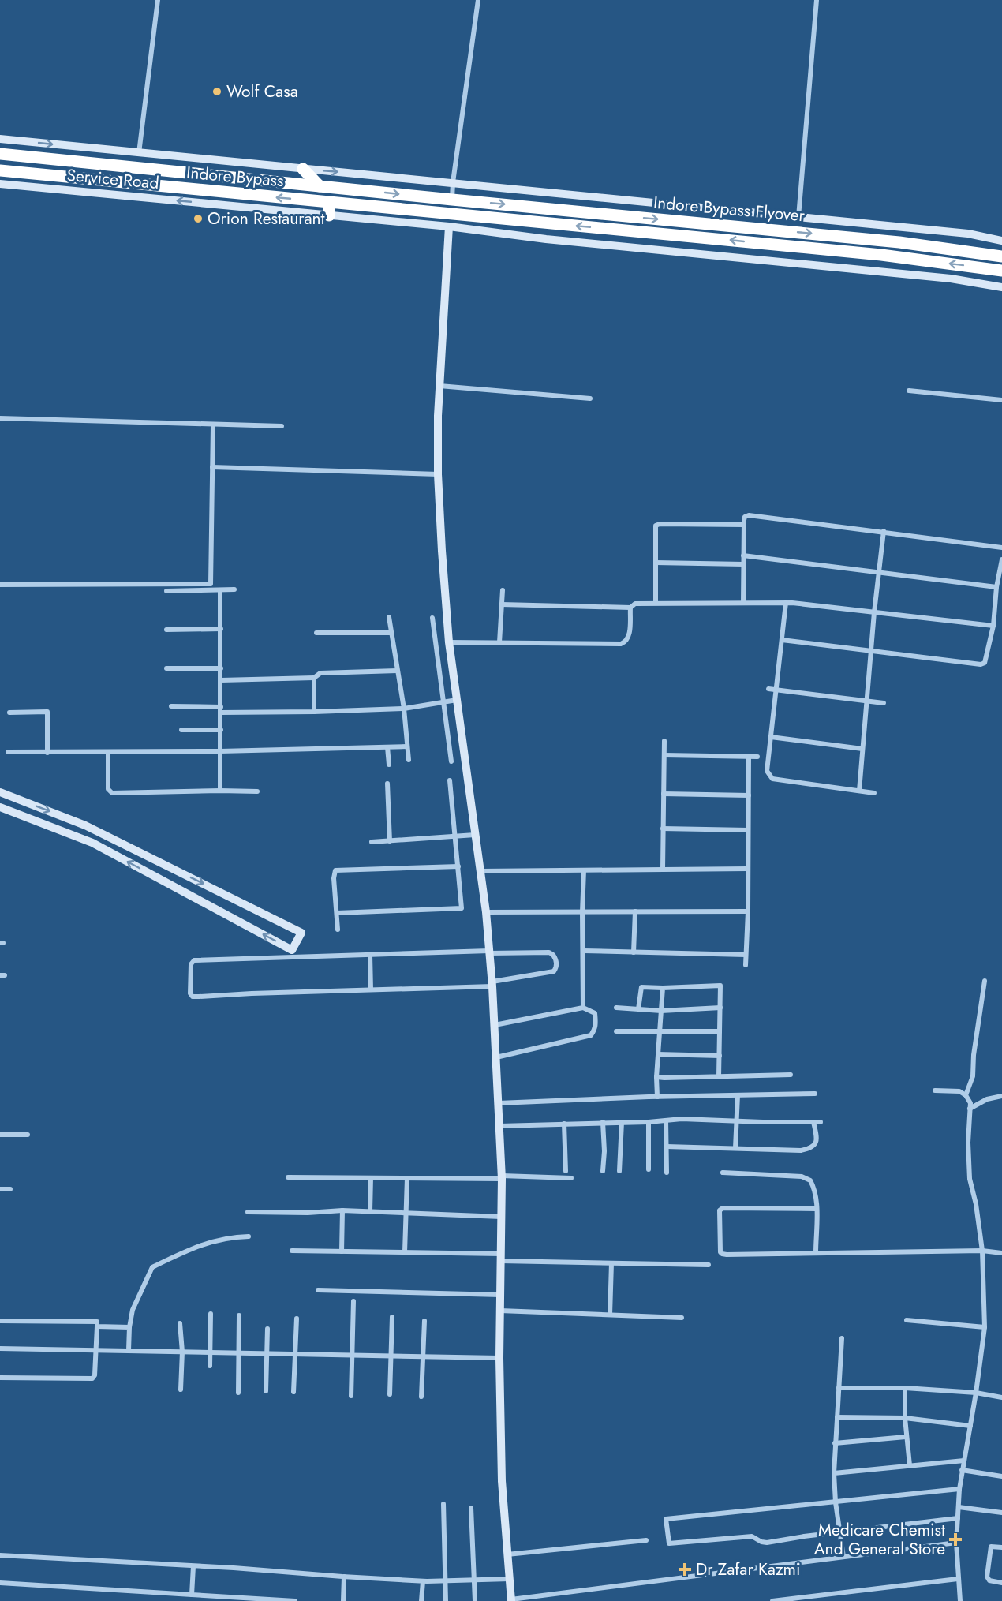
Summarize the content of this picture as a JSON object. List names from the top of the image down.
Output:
{
  "streets": {
    "highway": ["Indore Bypass", "Indore Bypass Flyover"],
    "street": ["Service Road"]
  },
  "crossings": [
    ["Indore Bypass", "Indore Bypass Flyover"]
  ],
  "places": {
    "other": ["Wolf Casa", "Orion Restaurant"],
    "health": ["Medicare Chemist And General Store", "Dr Zafar Kazmi"]
  }
}
